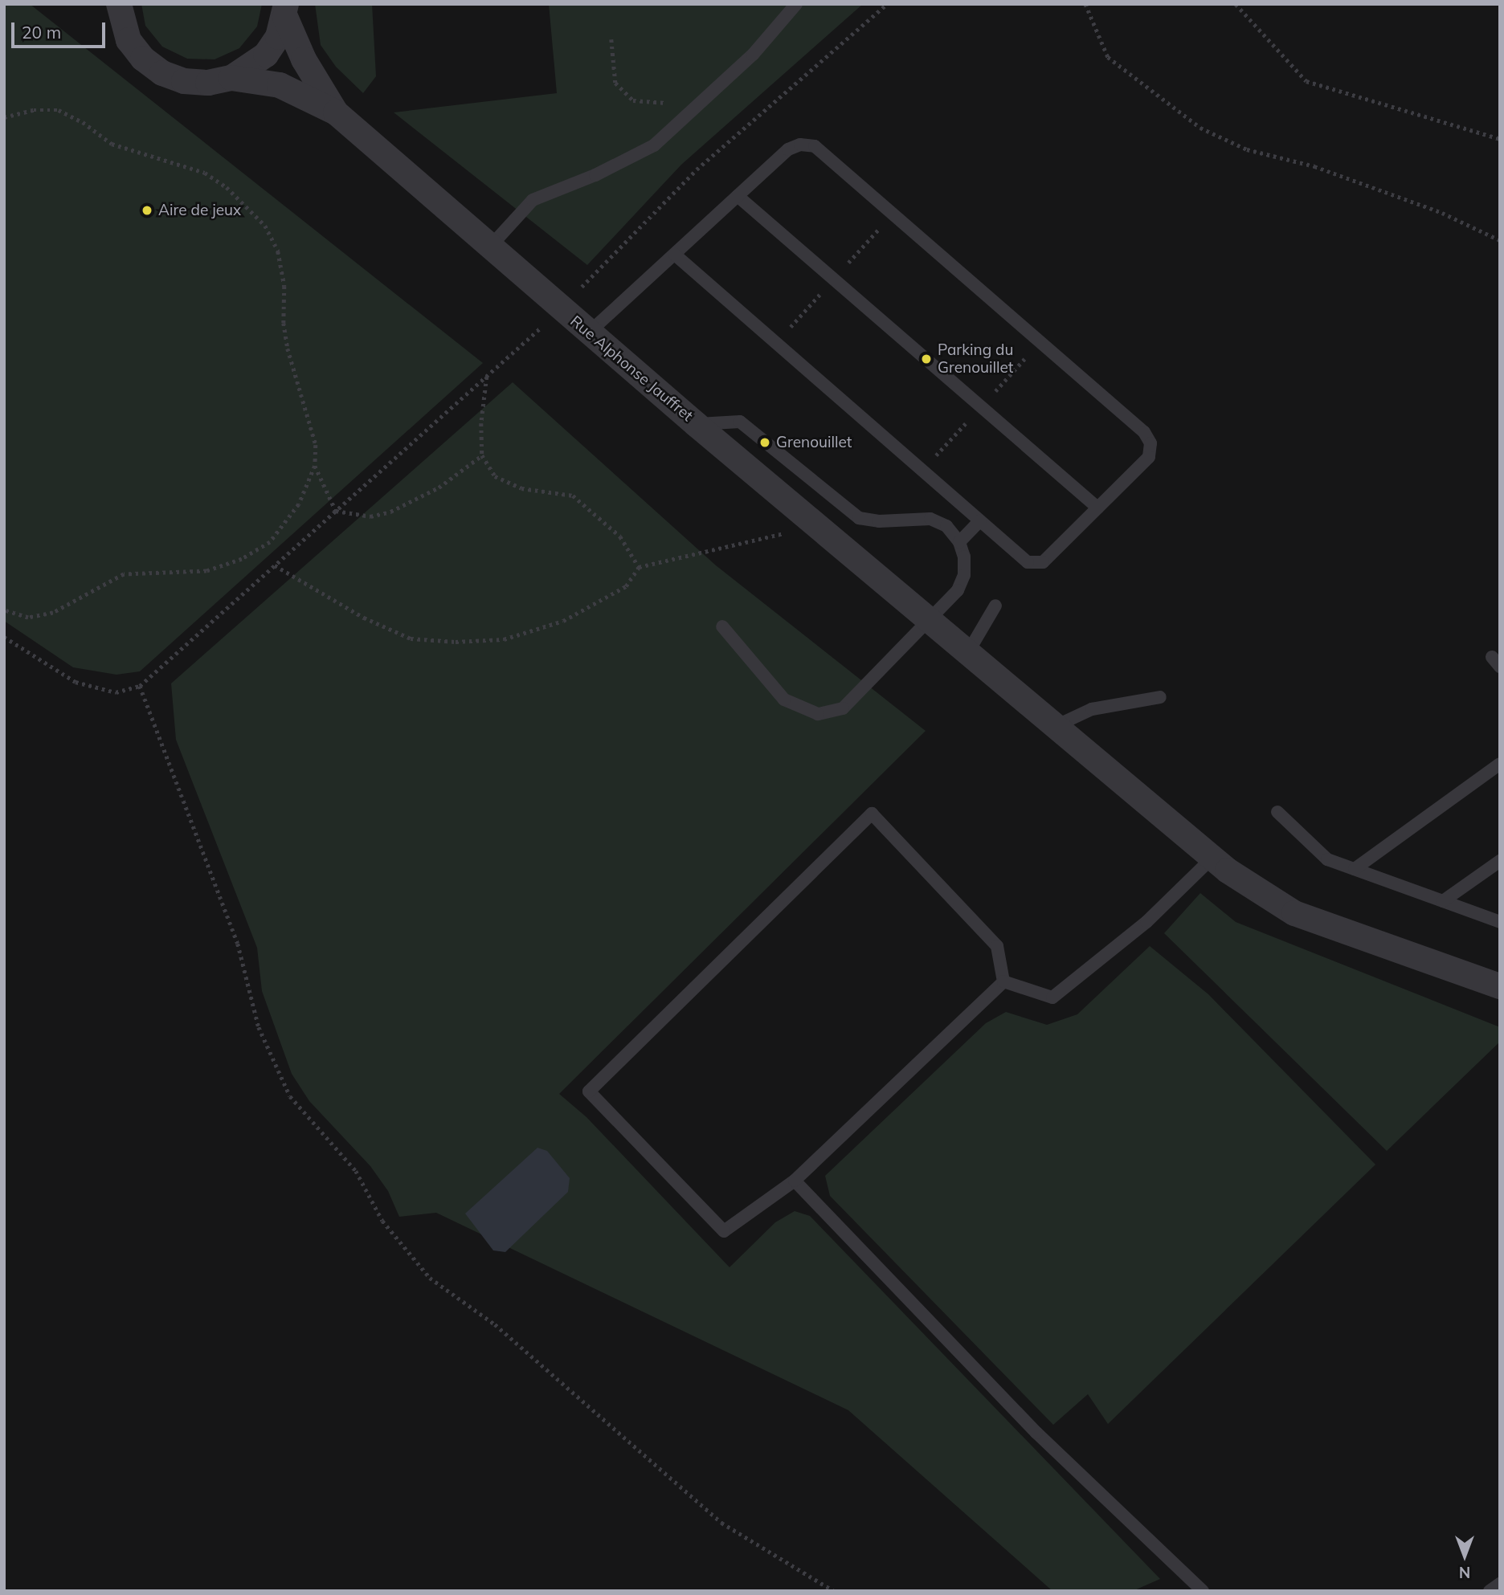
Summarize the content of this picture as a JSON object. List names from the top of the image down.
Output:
{
  "streets": {
    "street": ["Rue Alphonse Jauffret"]
  },
  "places": ["Aire de jeux", "Parking du Grenouillet", "Grenouillet"],
  "scale_bar": "20 m",
  "north": "bottom"
}
